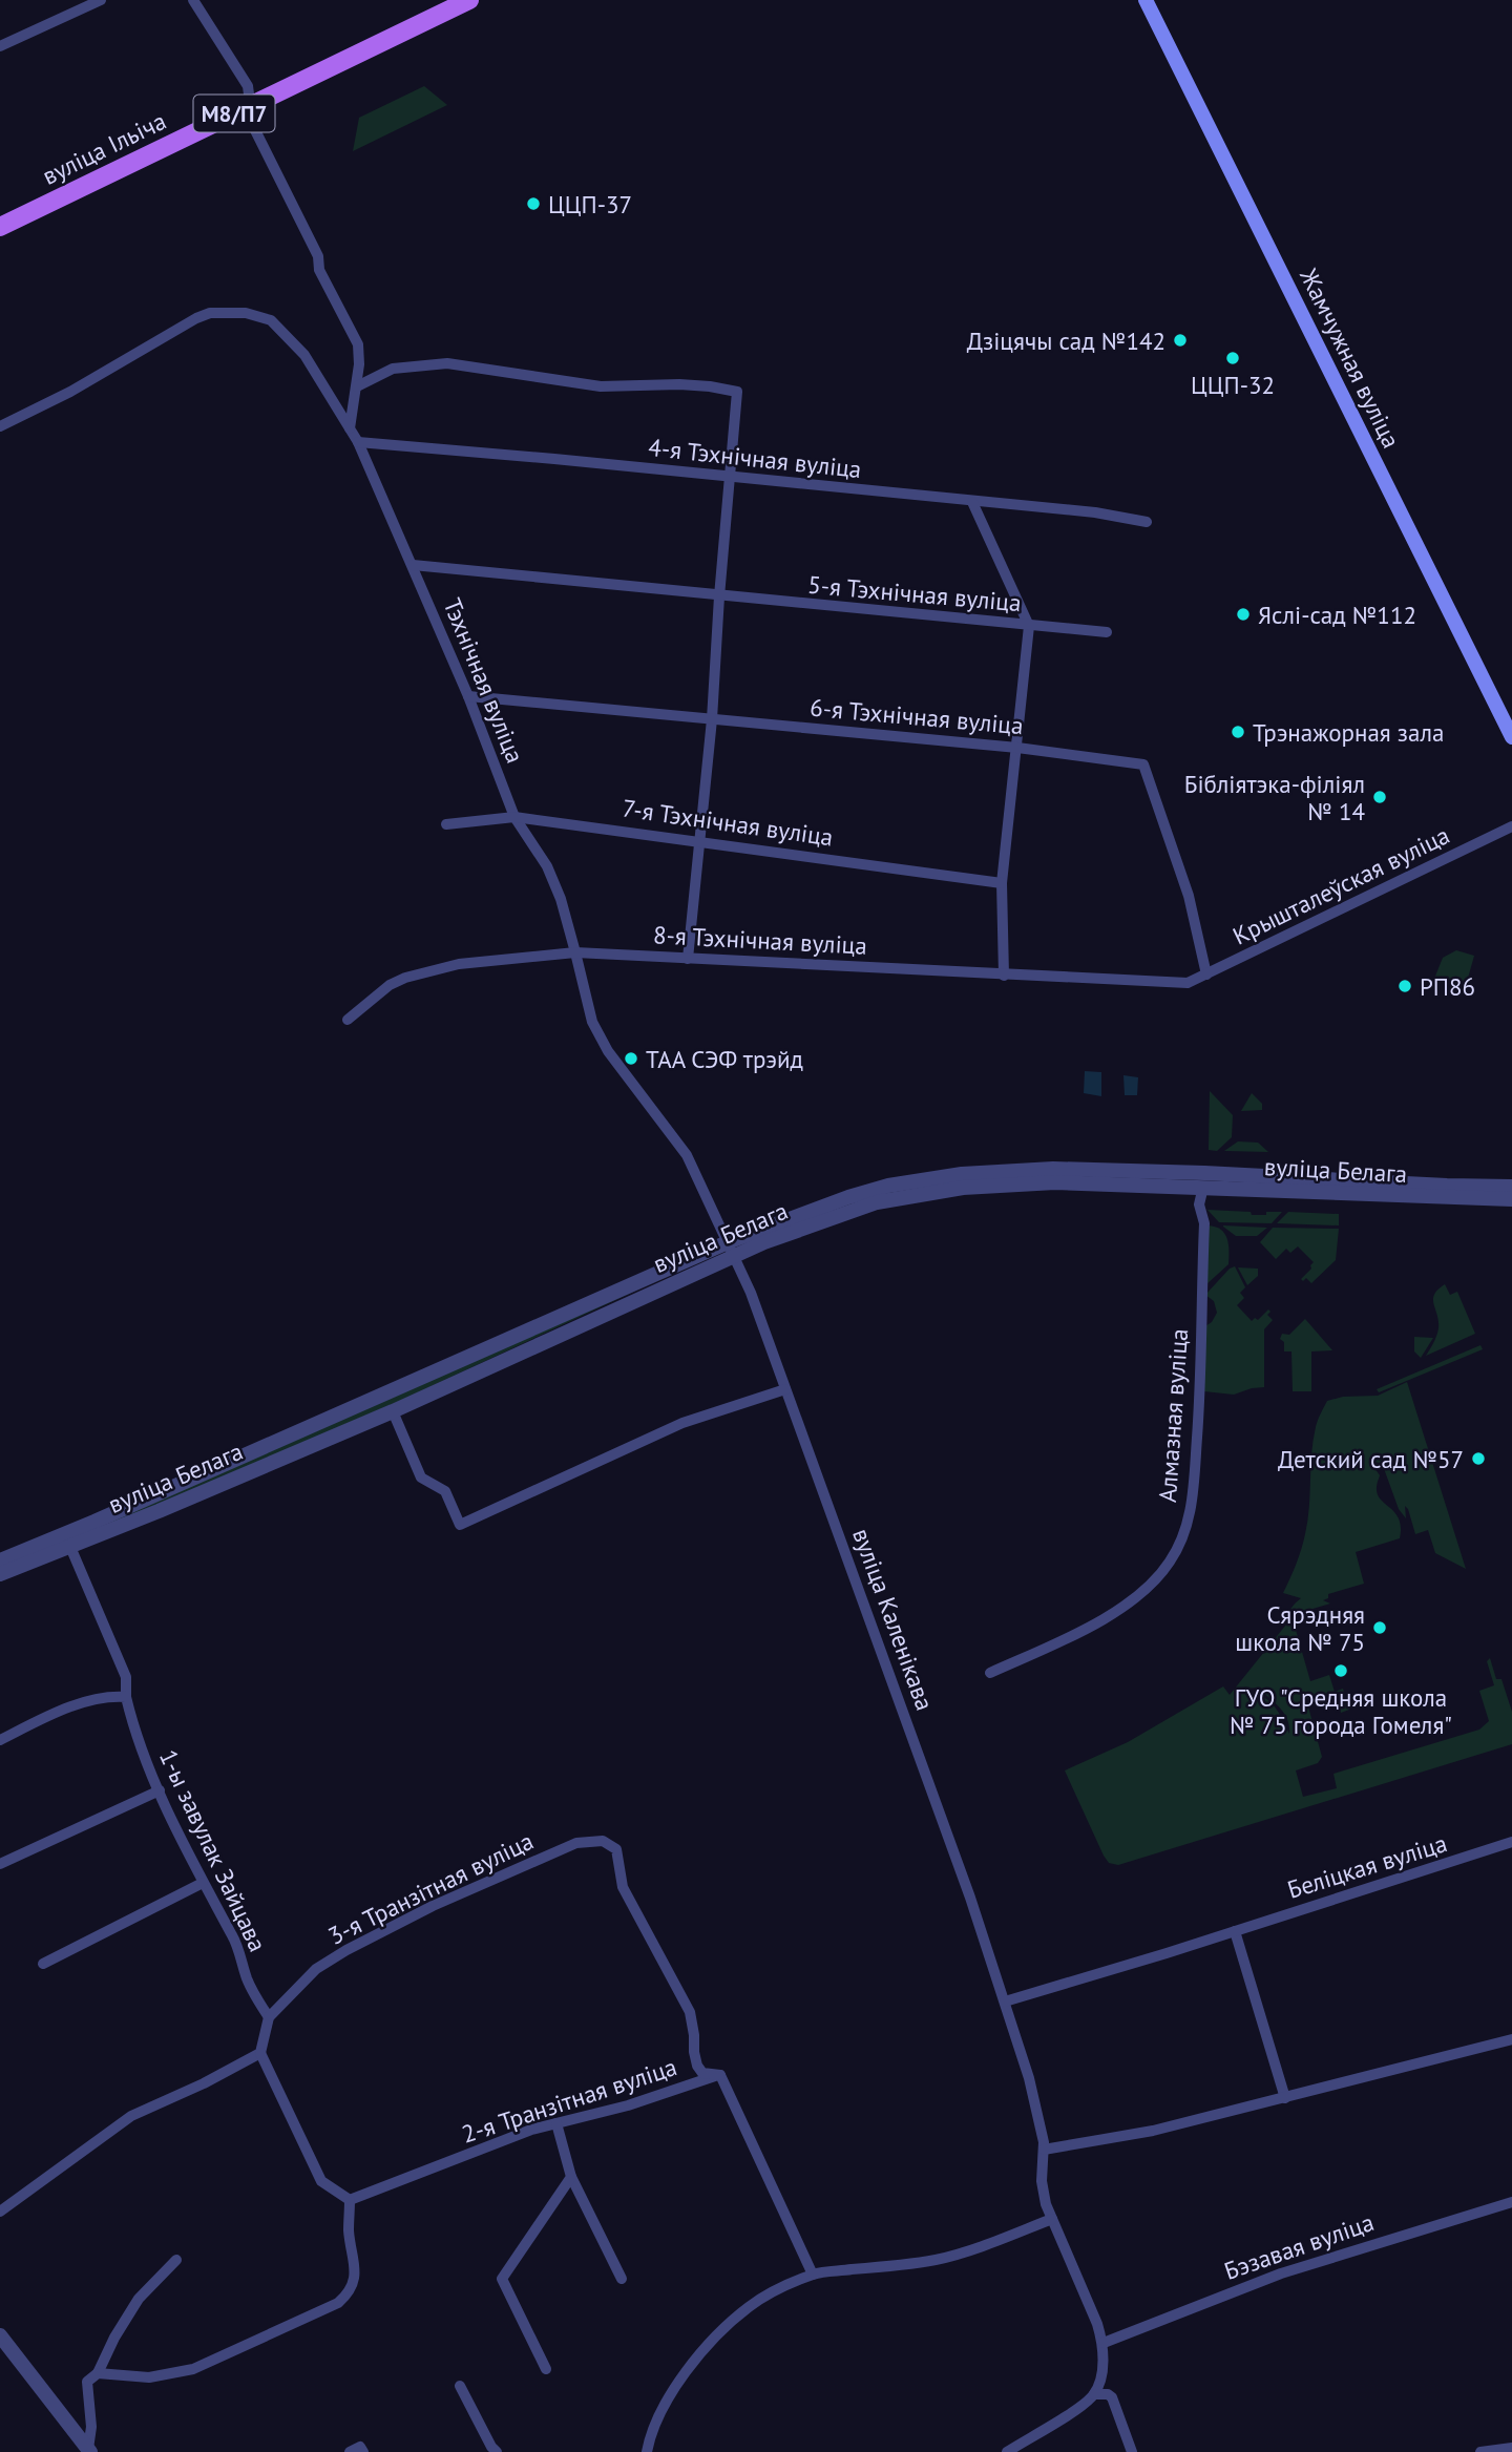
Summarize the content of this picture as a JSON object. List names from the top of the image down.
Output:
{
  "streets": {
    "main road": ["М8/П7", "вуліца Ільіча", "Жамчужная вуліца"],
    "street": [
      "4-я Тэхнічная вуліца",
      "5-я Тэхнічная вуліца",
      "Тэхнічная вуліца",
      "6-я Тэхнічная вуліца",
      "7-я Тэхнічная вуліца",
      "Крышталеўская вуліца",
      "8-я Тэхнічная вуліца",
      "вуліца Белага",
      "Алмазная вуліца",
      "вуліца Каленікава",
      "1-ы завулак Зайцава",
      "Беліцкая вуліца",
      "3-я Транзітная вуліца",
      "2-я Транзітная вуліца",
      "Бэзавая вуліца"
    ]
  },
  "crossings": [
    ["4-я Тэхнічная вуліца", "Тэхнічная вуліца"],
    ["5-я Тэхнічная вуліца", "Тэхнічная вуліца"],
    ["Тэхнічная вуліца", "6-я Тэхнічная вуліца"],
    ["Тэхнічная вуліца", "7-я Тэхнічная вуліца"],
    ["Тэхнічная вуліца", "8-я Тэхнічная вуліца"],
    ["Тэхнічная вуліца", "вуліца Белага"],
    ["Тэхнічная вуліца", "вуліца Каленікава"],
    ["6-я Тэхнічная вуліца", "Крышталеўская вуліца"],
    ["Крышталеўская вуліца", "8-я Тэхнічная вуліца"],
    ["вуліца Белага", "Алмазная вуліца"],
    ["вуліца Белага", "вуліца Каленікава"],
    ["вуліца Белага", "1-ы завулак Зайцава"],
    ["вуліца Каленікава", "Беліцкая вуліца"],
    ["вуліца Каленікава", "Бэзавая вуліца"],
    ["1-ы завулак Зайцава", "3-я Транзітная вуліца"],
    ["3-я Транзітная вуліца", "2-я Транзітная вуліца"]
  ],
  "places": [
    "ЦЦП-37",
    "Дзіцячы сад №142",
    "ЦЦП-32",
    "Яслі-сад №112",
    "Трэнажорная зала",
    "Бібліятэка-філіял № 14",
    "РП86",
    "ТАА СЭФ трэйд",
    "Детский сад №57",
    "Сярэдняя школа № 75",
    "ГУО \"Средняя школа № 75 города Гомеля\""
  ]
}
